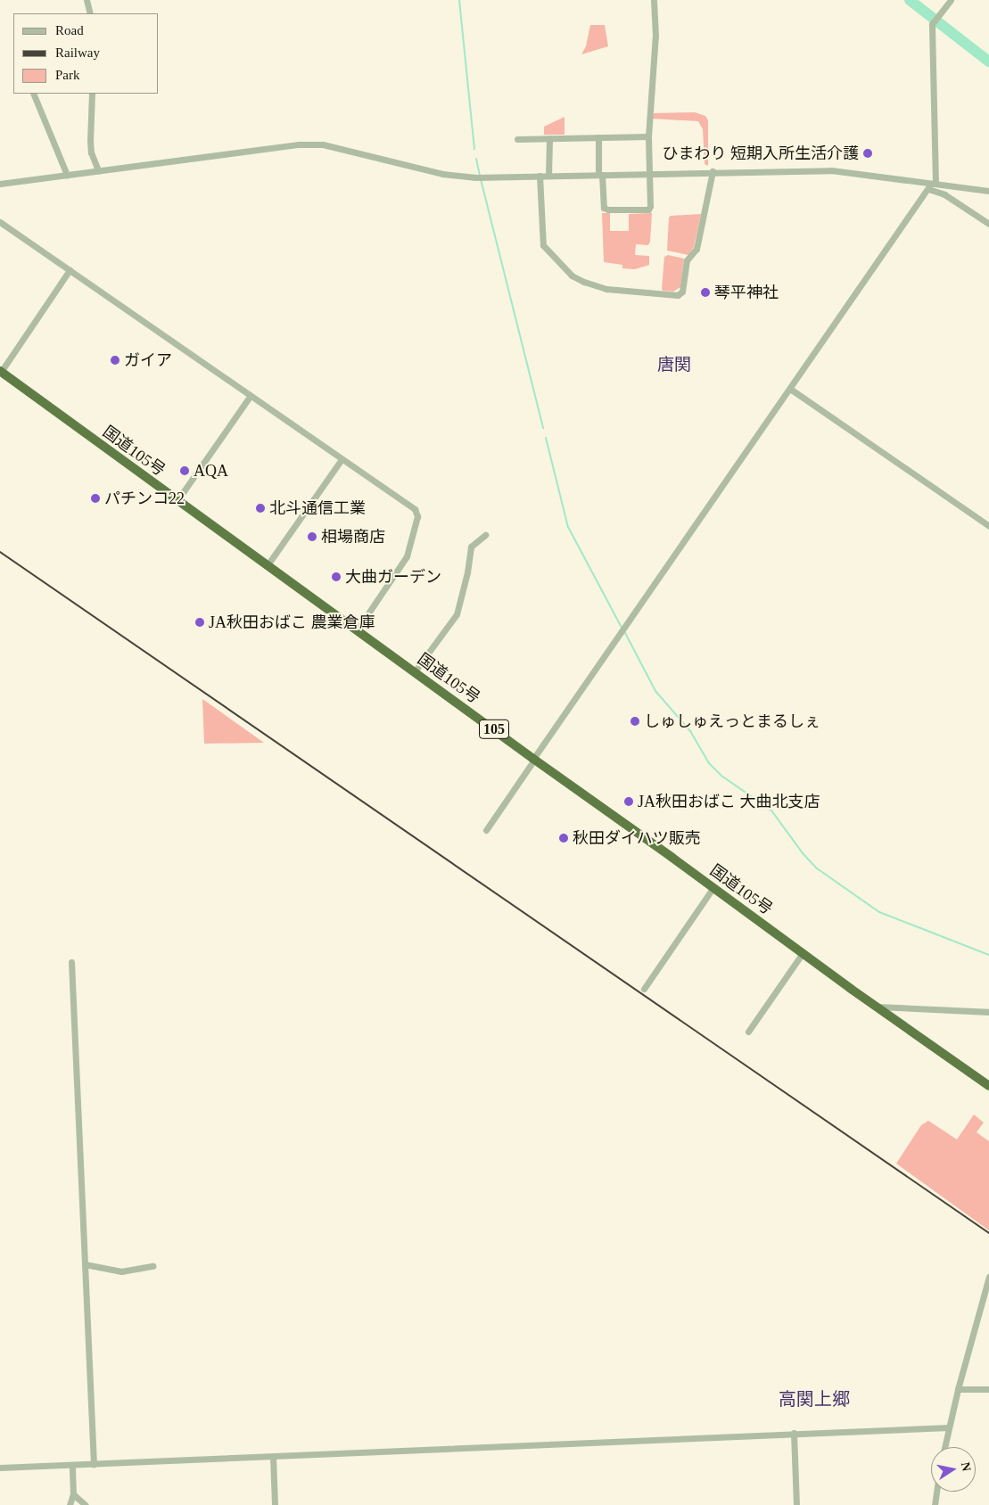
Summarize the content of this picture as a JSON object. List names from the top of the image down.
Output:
{
  "streets": {
    "highway": ["国道105号", "105"]
  },
  "districts": ["唐関", "高関上郷"],
  "places": [
    "ひまわり 短期入所生活介護",
    "琴平神社",
    "ガイア",
    "AQA",
    "パチンコ22",
    "北斗通信工業",
    "相場商店",
    "大曲ガーデン",
    "JA秋田おばこ 農業倉庫",
    "しゅしゅえっとまるしぇ",
    "JA秋田おばこ 大曲北支店",
    "秋田ダイハツ販売"
  ],
  "legend": ["Road", "Railway", "Park"],
  "north": "right"
}
